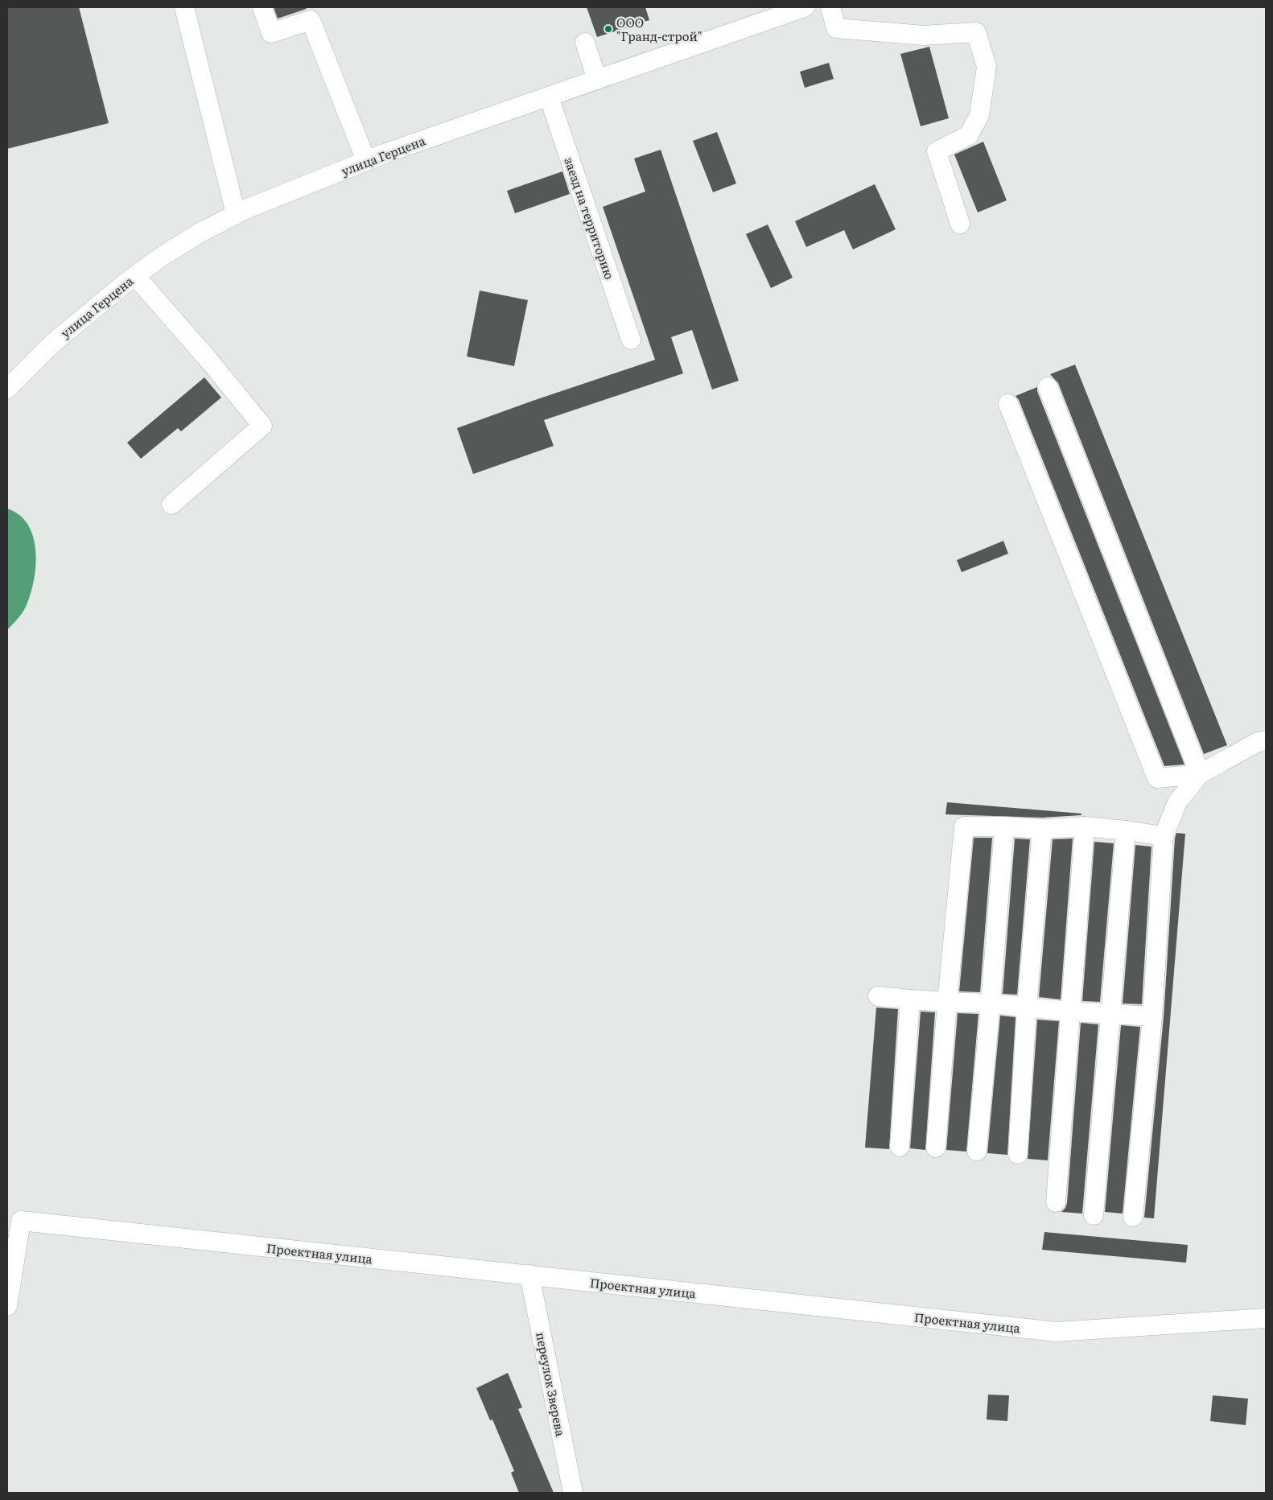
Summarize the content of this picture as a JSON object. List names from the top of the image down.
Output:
{
  "streets": {
    "street": [
      "улица Герцена",
      "заезд на территорию",
      "Проектная улица",
      "переулок Зверева"
    ]
  },
  "crossings": [
    ["улица Герцена", "заезд на территорию"],
    ["Проектная улица", "переулок Зверева"]
  ],
  "places": ["ООО \"Гранд-строй\""]
}
